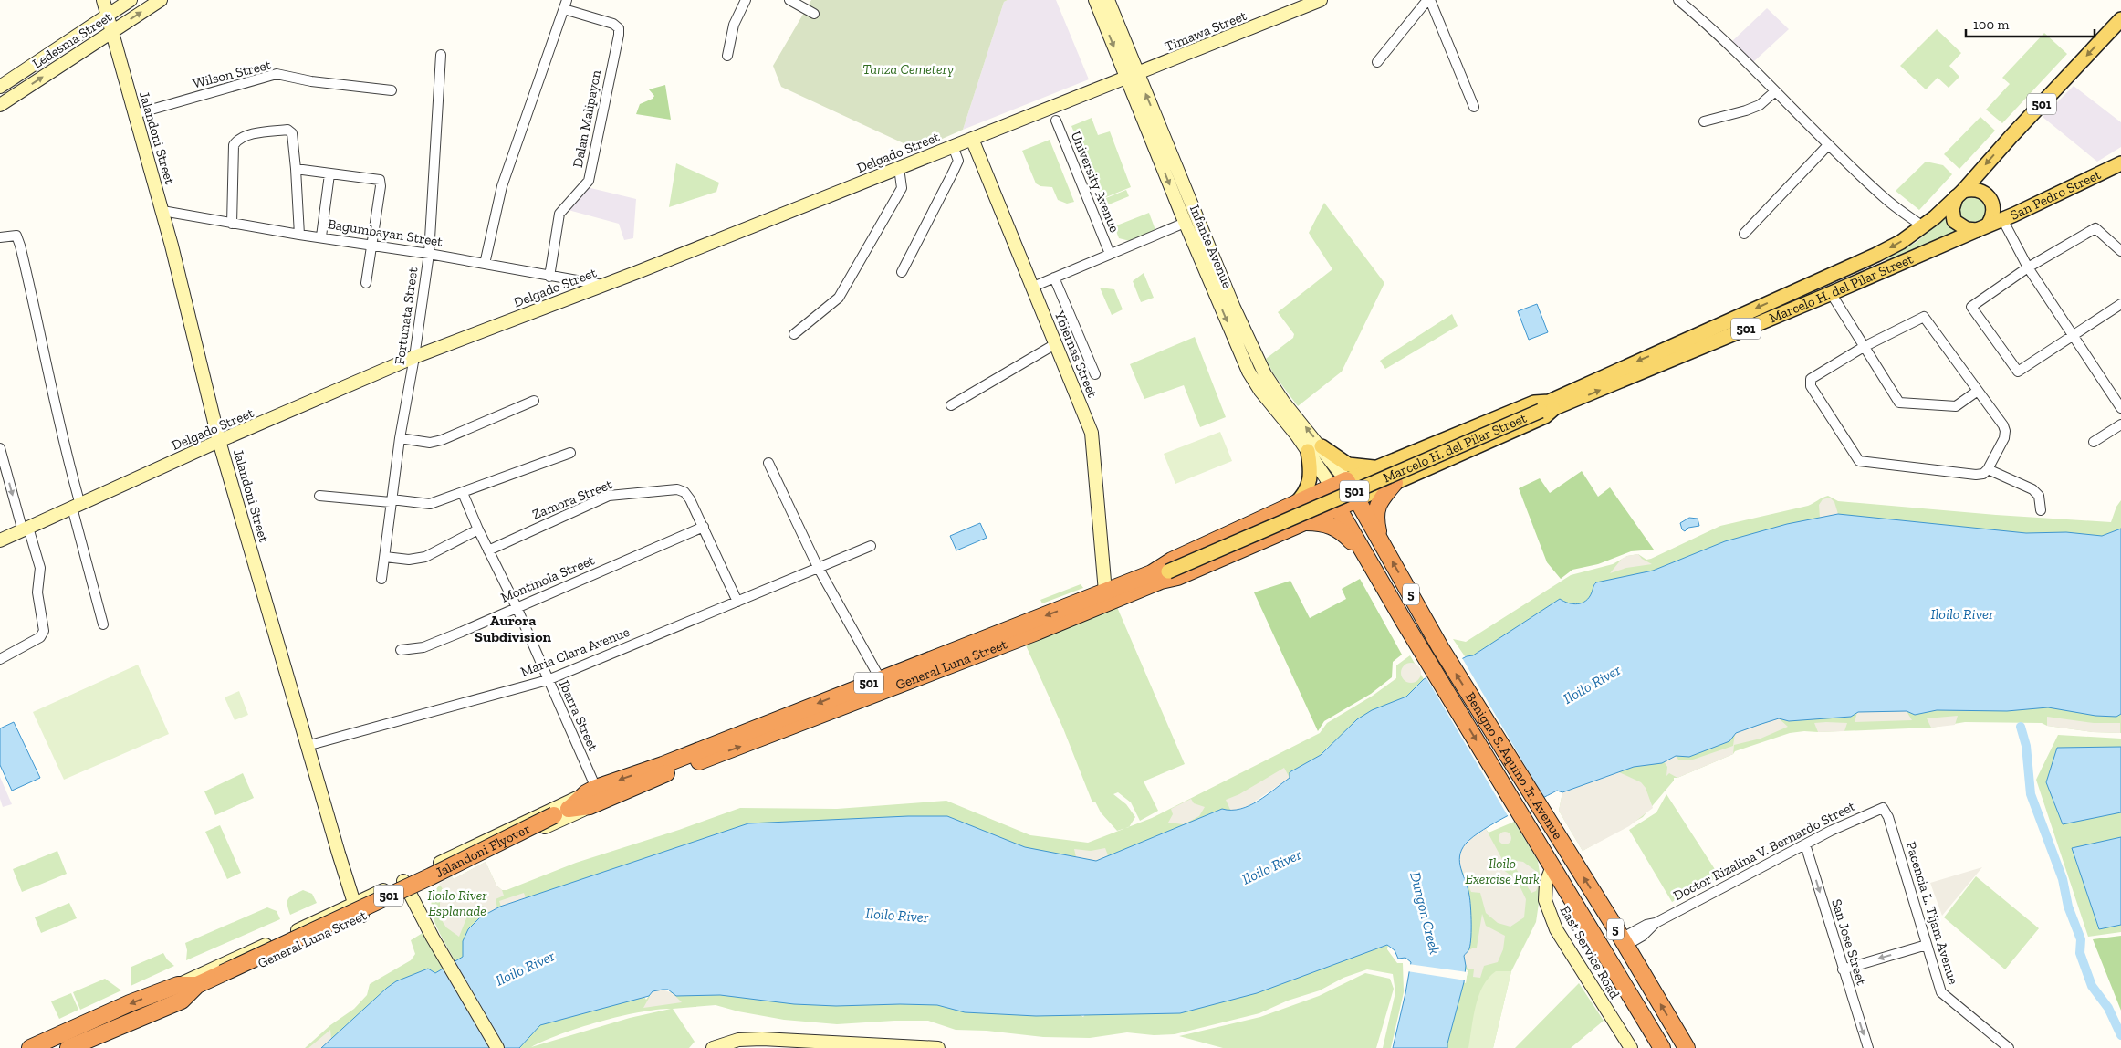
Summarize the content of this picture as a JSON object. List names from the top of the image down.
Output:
{
  "streets": {
    "highway": [
      "501",
      "Marcelo H. del Pilar Street",
      "5",
      "General Luna Street",
      "Benigno S. Aquino Jr. Avenue",
      "Jalandoni Flyover"
    ],
    "main road": [
      "Timawa Street",
      "Ledesma Street",
      "Jalandoni Street",
      "Delgado Street",
      "San Pedro Street",
      "Infante Avenue",
      "Ybiernas Street",
      "East Service Road"
    ],
    "street": [
      "Wilson Street",
      "Dalan Malipayon",
      "University Avenue",
      "Bagumbayan Street",
      "Fortunata Street",
      "Zamora Street",
      "Montinola Street",
      "Maria Clara Avenue",
      "Ibarra Street",
      "Doctor Rizalina V. Bernardo Street",
      "Pacencia L. Tijam Avenue",
      "San Jose Street"
    ]
  },
  "crossings": [
    ["Timawa Street", "Delgado Street"],
    ["Timawa Street", "Infante Avenue"],
    ["Ledesma Street", "Jalandoni Street"],
    ["Wilson Street", "Jalandoni Street"],
    ["Dalan Malipayon", "Bagumbayan Street"],
    ["Jalandoni Street", "Delgado Street"],
    ["Jalandoni Street", "Bagumbayan Street"],
    ["Jalandoni Street", "Maria Clara Avenue"],
    ["Jalandoni Street", "General Luna Street"],
    ["Delgado Street", "Bagumbayan Street"],
    ["Delgado Street", "Infante Avenue"],
    ["Delgado Street", "Fortunata Street"],
    ["Delgado Street", "Ybiernas Street"],
    ["San Pedro Street", "Marcelo H. del Pilar Street"],
    ["Bagumbayan Street", "Fortunata Street"],
    ["Infante Avenue", "Marcelo H. del Pilar Street"],
    ["Infante Avenue", "General Luna Street"],
    ["Infante Avenue", "Benigno S. Aquino Jr. Avenue"],
    ["Marcelo H. del Pilar Street", "General Luna Street"],
    ["Marcelo H. del Pilar Street", "Benigno S. Aquino Jr. Avenue"],
    ["Ybiernas Street", "General Luna Street"],
    ["Zamora Street", "Montinola Street"],
    ["Zamora Street", "Maria Clara Avenue"],
    ["Zamora Street", "Ibarra Street"],
    ["Montinola Street", "Ibarra Street"],
    ["Maria Clara Avenue", "Ibarra Street"],
    ["General Luna Street", "Ibarra Street"],
    ["General Luna Street", "Benigno S. Aquino Jr. Avenue"],
    ["General Luna Street", "Jalandoni Flyover"],
    ["Benigno S. Aquino Jr. Avenue", "Doctor Rizalina V. Bernardo Street"],
    ["Benigno S. Aquino Jr. Avenue", "East Service Road"],
    ["Doctor Rizalina V. Bernardo Street", "Pacencia L. Tijam Avenue"],
    ["Doctor Rizalina V. Bernardo Street", "San Jose Street"]
  ],
  "one_way": ["San Jose Street"],
  "districts": ["Aurora Subdivision"],
  "water": ["Iloilo River", "Dungon Creek"],
  "parks": ["Tanza Cemetery", "Iloilo Exercise Park", "Iloilo River Esplanade"],
  "scale_bar": "100 m"
}
